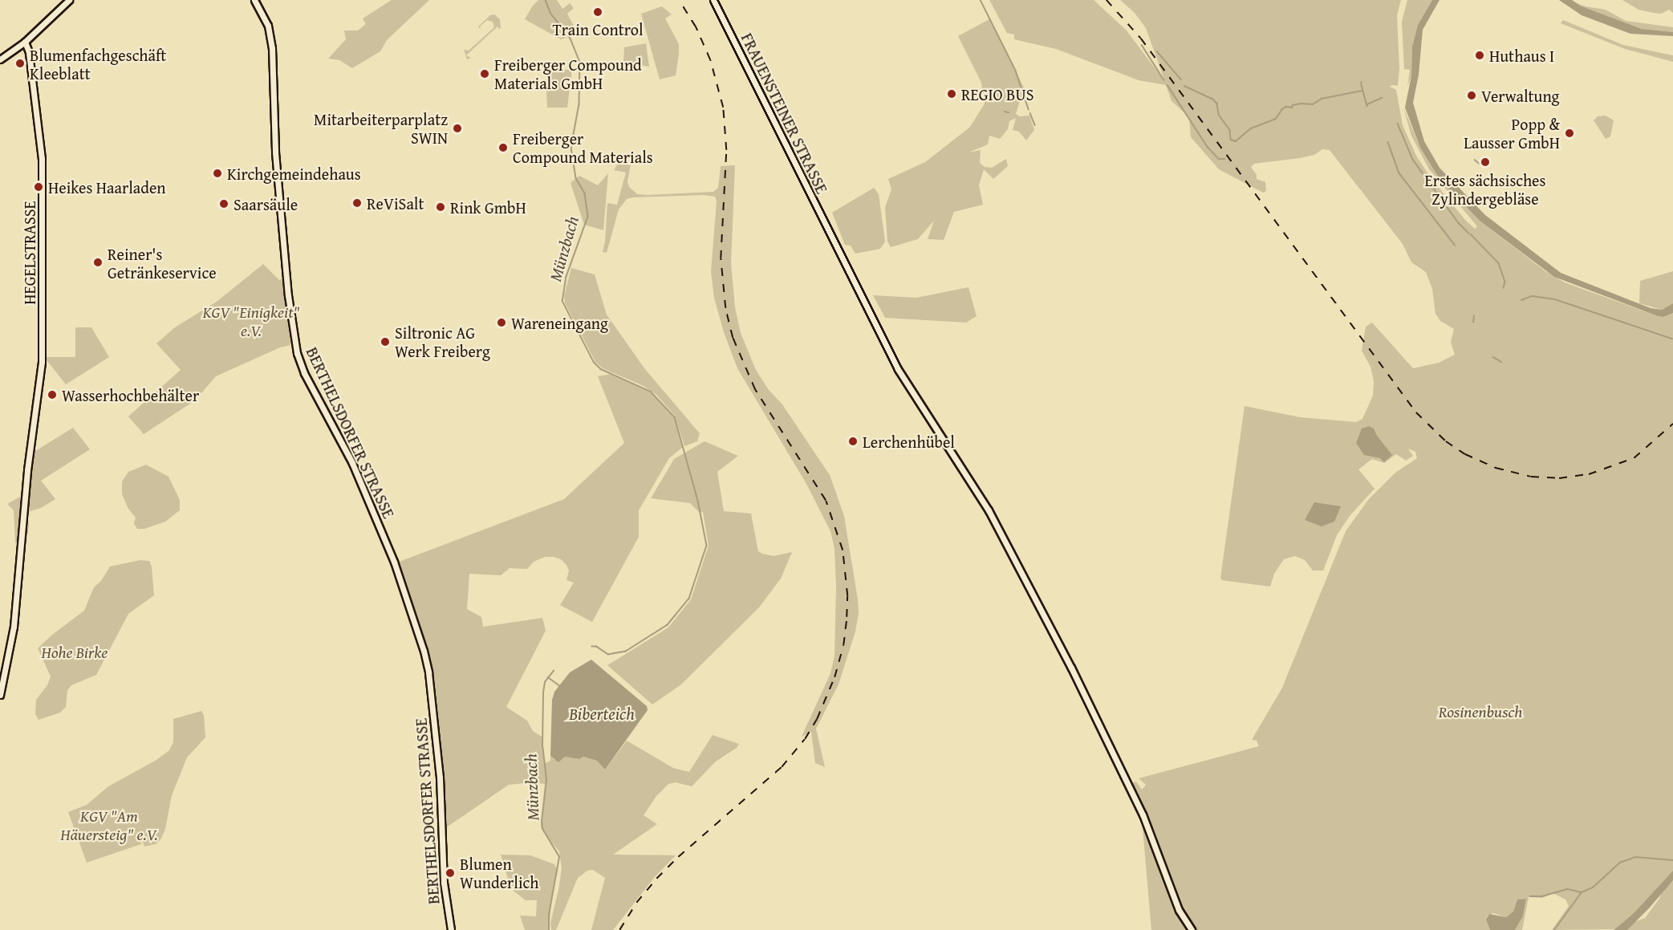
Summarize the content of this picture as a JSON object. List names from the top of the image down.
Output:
{
  "streets": {
    "street": ["FRAUENSTEINER STRASSE", "HEGELSTRASSE", "BERTHELSDORFER STRASSE"]
  },
  "water": ["Münzbach", "Biberteich"],
  "parks": [
    "KGV \"Einigkeit\" e.V.",
    "Hohe Birke",
    "Rosinenbusch",
    "KGV \"Am Häuersteig\" e.V."
  ],
  "places": [
    "Train Control",
    "Huthaus I",
    "Blumenfachgeschäft Kleeblatt",
    "Freiberger Compound Materials GmbH",
    "REGIO BUS",
    "Verwaltung",
    "Mitarbeiterparplatz SWIN",
    "Popp & Lausser GmbH",
    "Freiberger Compound Materials",
    "Erstes sächsisches Zylindergebläse",
    "Kirchgemeindehaus",
    "Heikes Haarladen",
    "ReViSalt",
    "Saarsäule",
    "Rink GmbH",
    "Reiner's Getränkeservice",
    "Wareneingang",
    "Siltronic AG Werk Freiberg",
    "Wasserhochbehälter",
    "Lerchenhübel",
    "Blumen Wunderlich"
  ]
}
